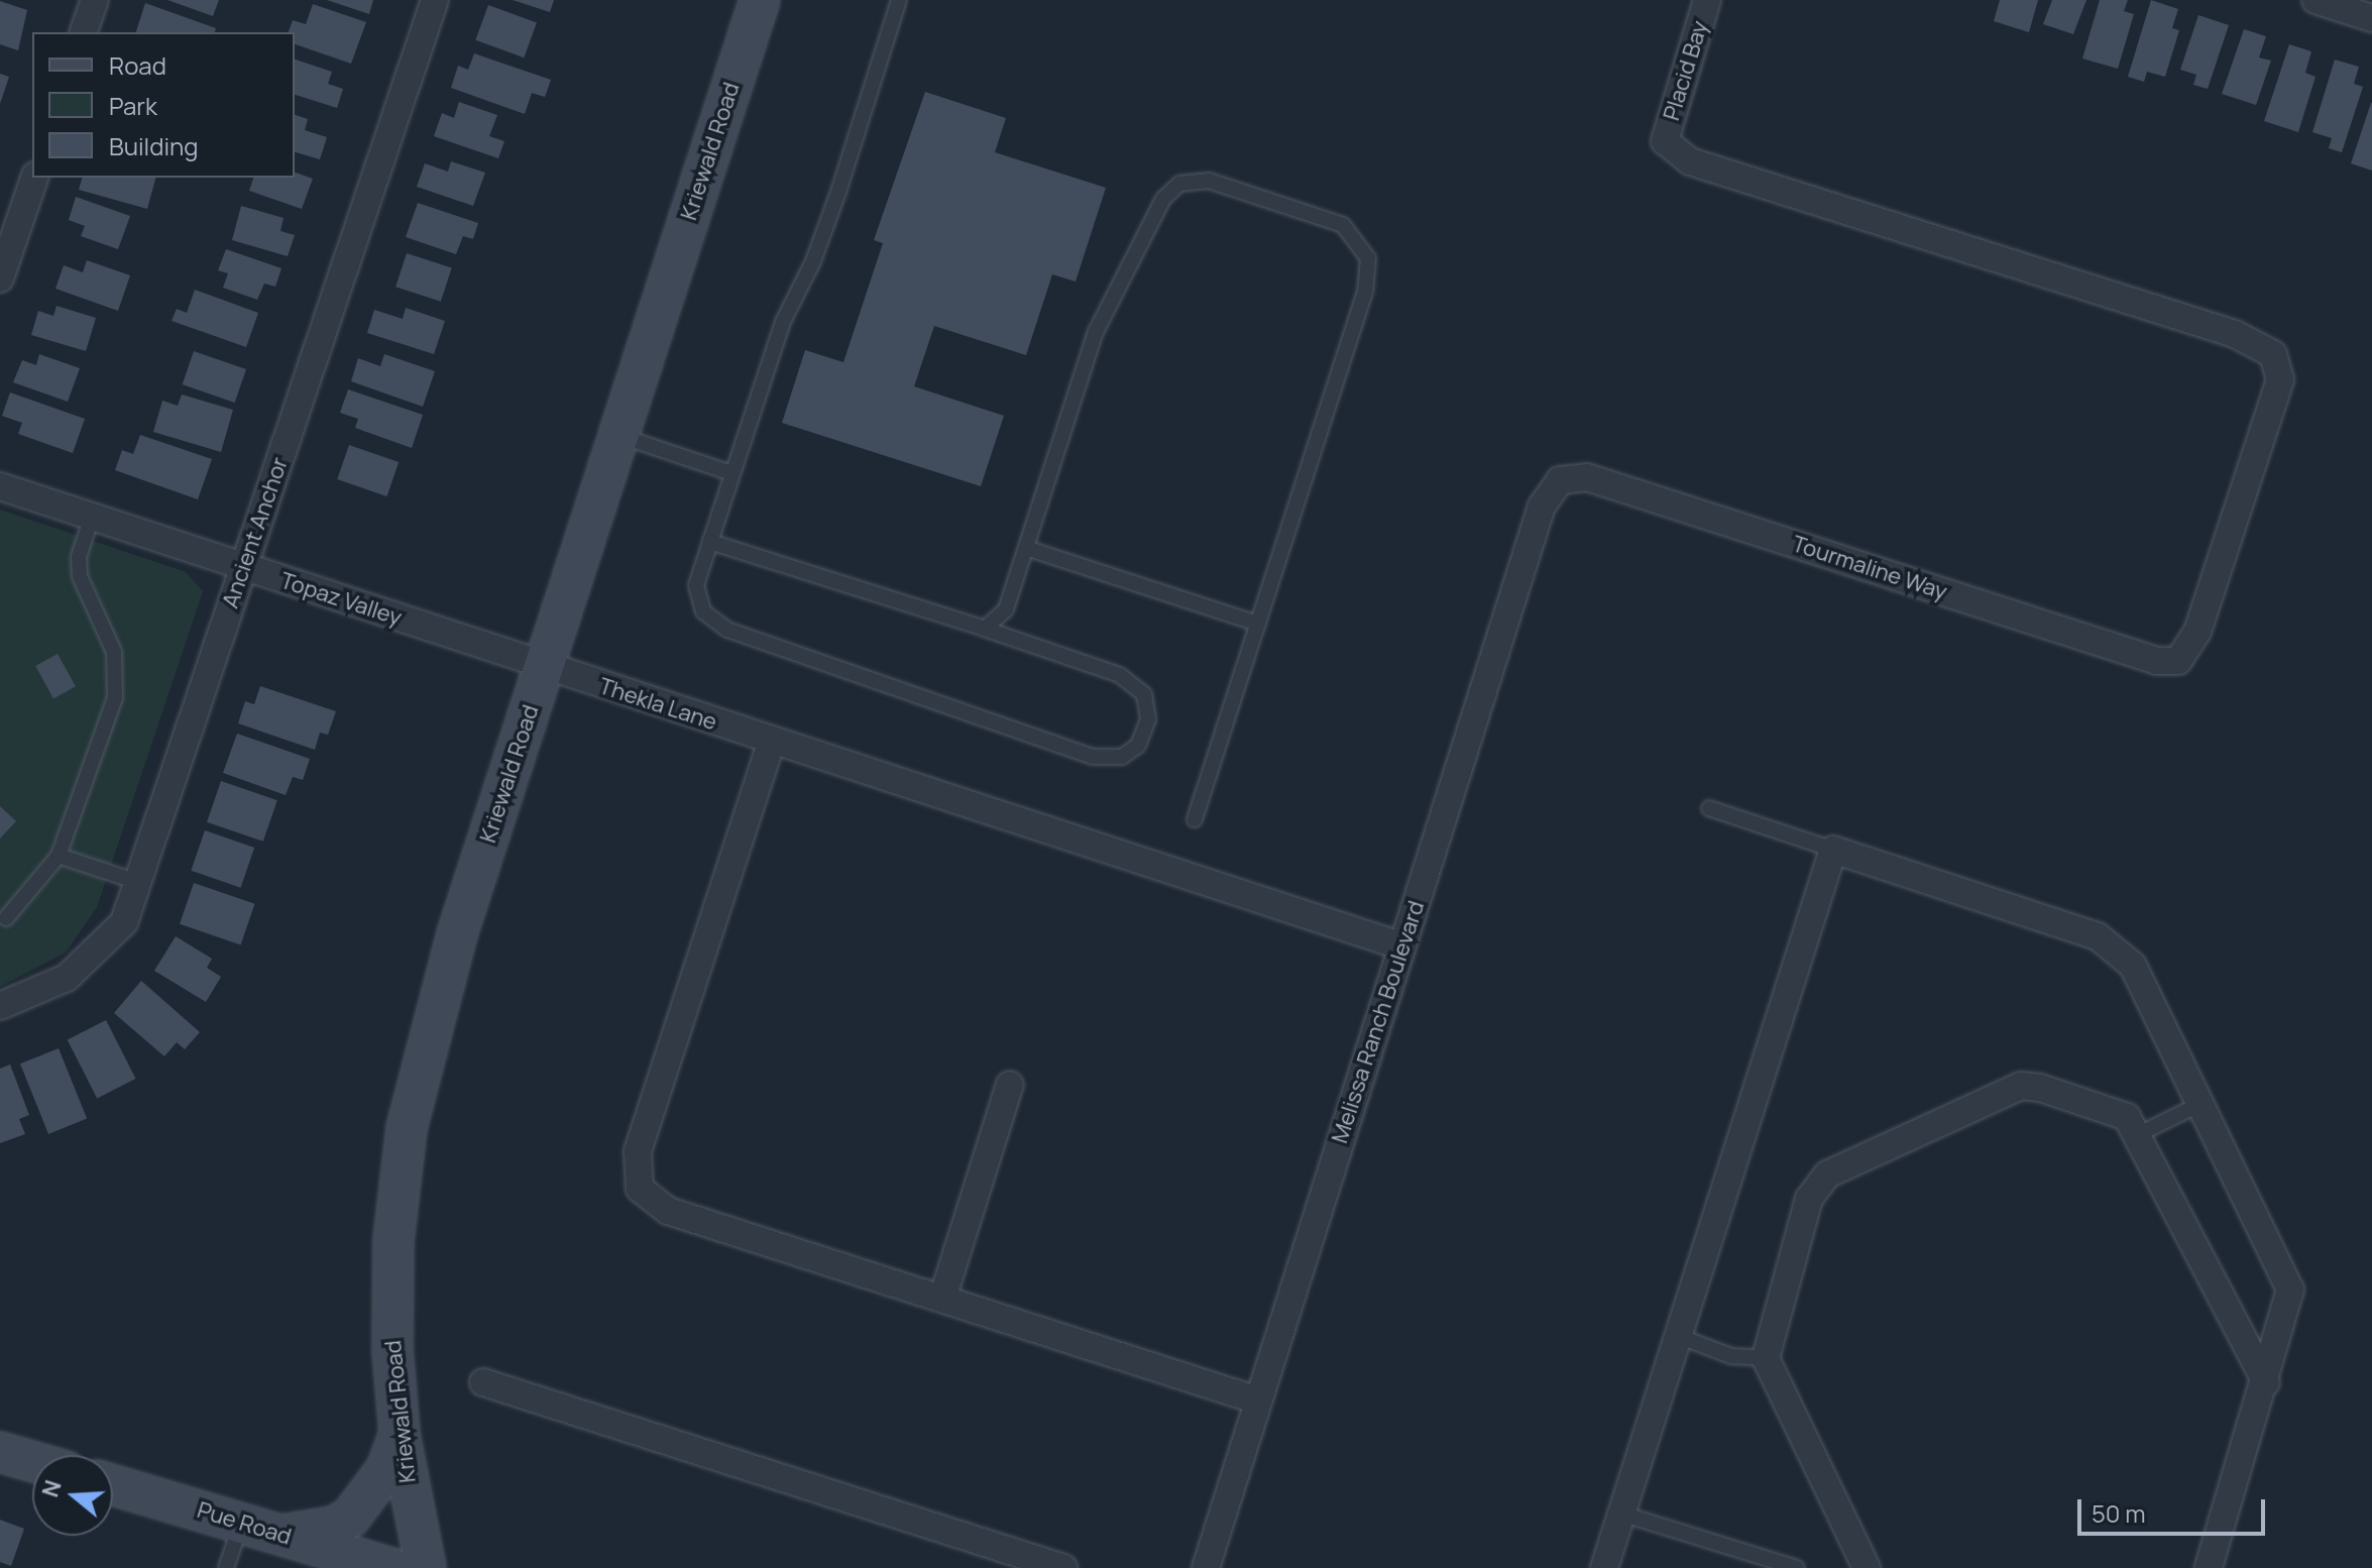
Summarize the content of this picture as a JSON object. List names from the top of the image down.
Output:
{
  "streets": {
    "street": [
      "Placid Bay",
      "Kriewald Road",
      "Ancient Anchor",
      "Tourmaline Way",
      "Topaz Valley",
      "Thekla Lane",
      "Melissa Ranch Boulevard",
      "Pue Road"
    ]
  },
  "crossings": [
    ["Placid Bay", "Tourmaline Way"],
    ["Kriewald Road", "Topaz Valley"],
    ["Kriewald Road", "Thekla Lane"],
    ["Ancient Anchor", "Topaz Valley"],
    ["Tourmaline Way", "Melissa Ranch Boulevard"],
    ["Topaz Valley", "Thekla Lane"],
    ["Thekla Lane", "Melissa Ranch Boulevard"]
  ],
  "legend": ["Road", "Park", "Building"],
  "scale_bar": "50 m",
  "north": "left"
}
